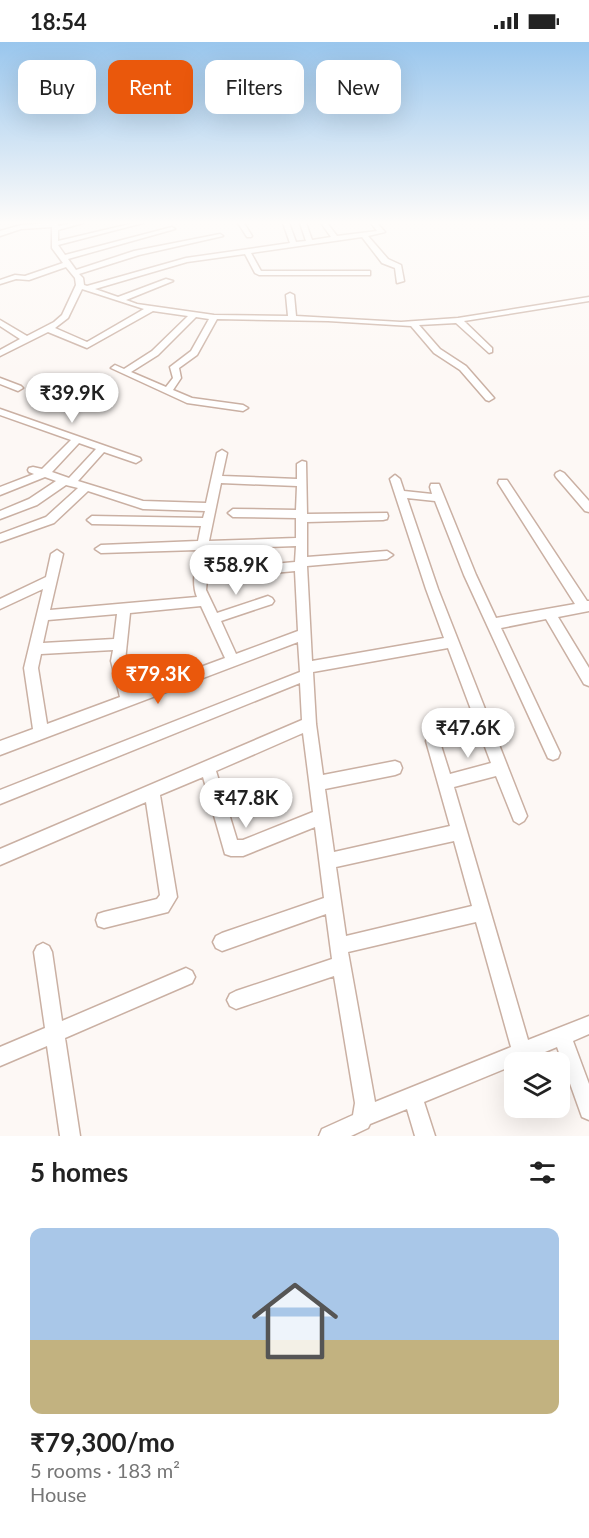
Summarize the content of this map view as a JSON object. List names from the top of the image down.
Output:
{
  "page": {
    "status": "18:54",
    "chip": [
      "Buy",
      "Rent",
      "Filters",
      "New"
    ],
    "price": [
      "₹39.9K",
      "₹58.9K",
      "₹79.3K",
      "₹47.6K",
      "₹47.8K"
    ],
    "heading": "5 homes",
    "list": [
      {
        "name": "₹79,300/mo",
        "note": "5 rooms · 183 m² · House"
      }
    ]
  }
}
